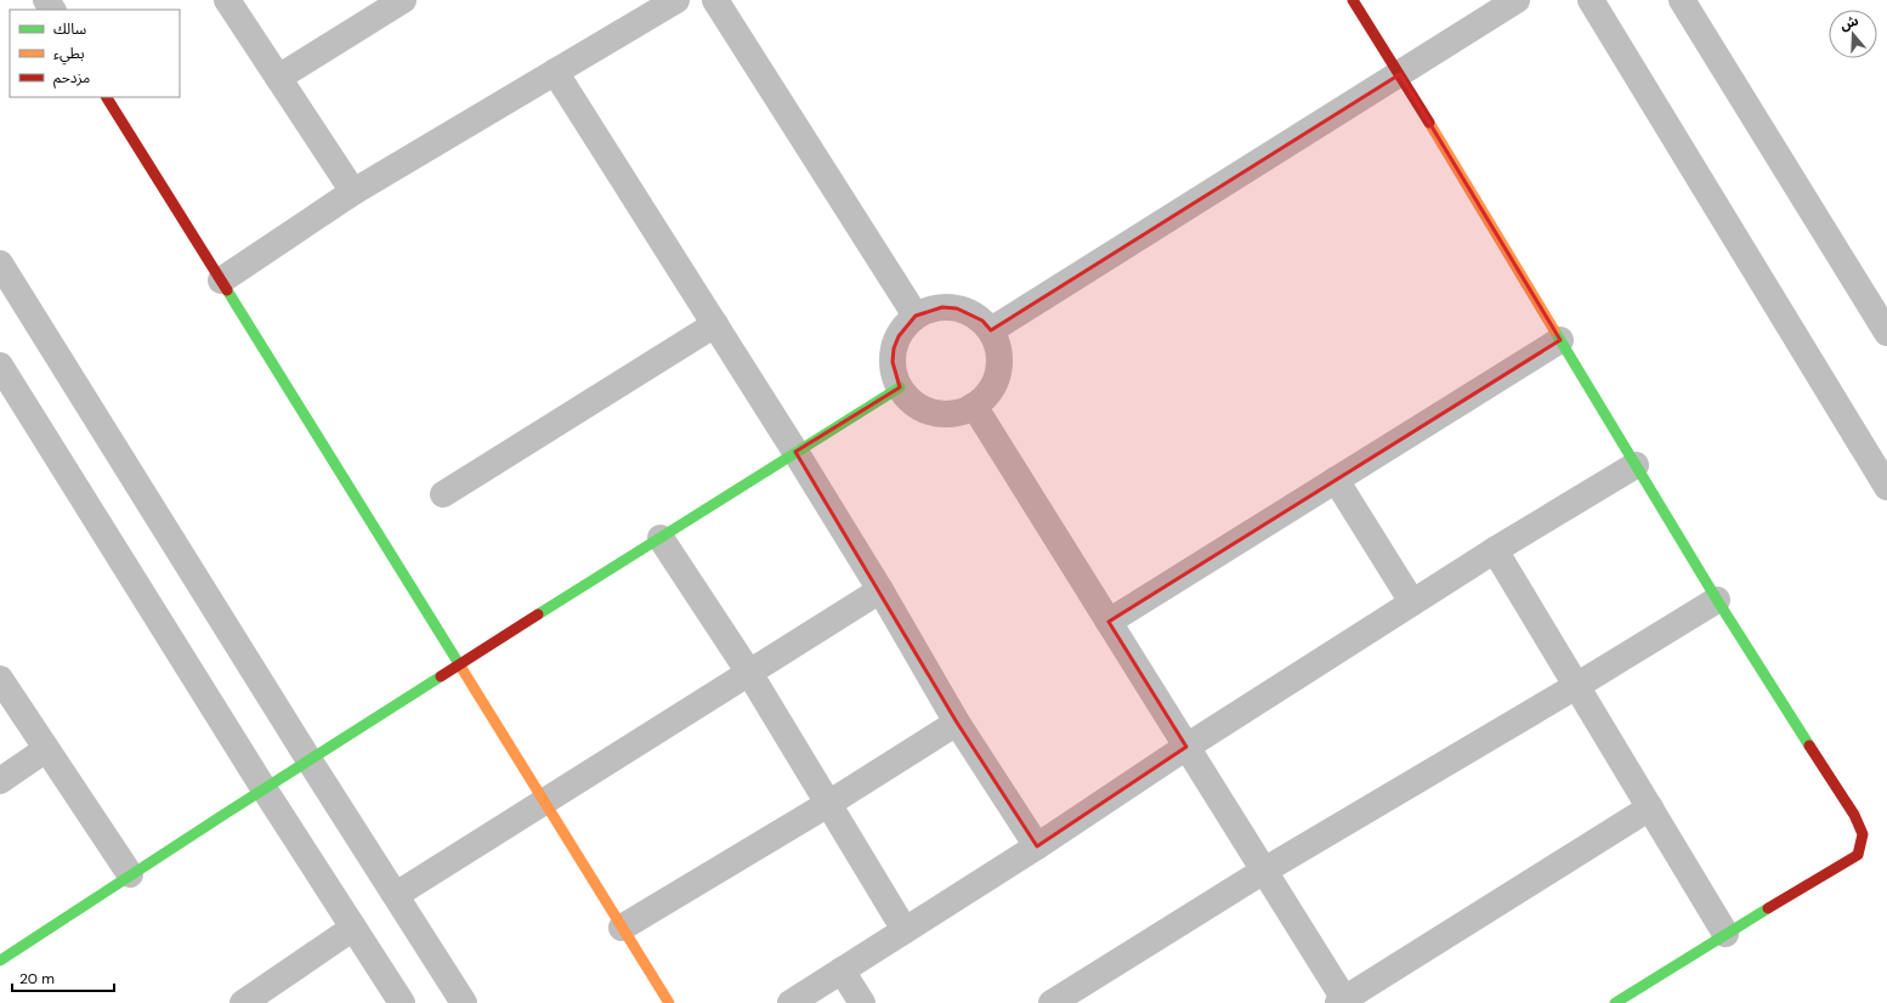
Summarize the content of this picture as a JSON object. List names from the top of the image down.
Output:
{
  "legend": ["سالك", "بطيء", "مزدحم"],
  "scale_bar": "20 m",
  "north": "top"
}
